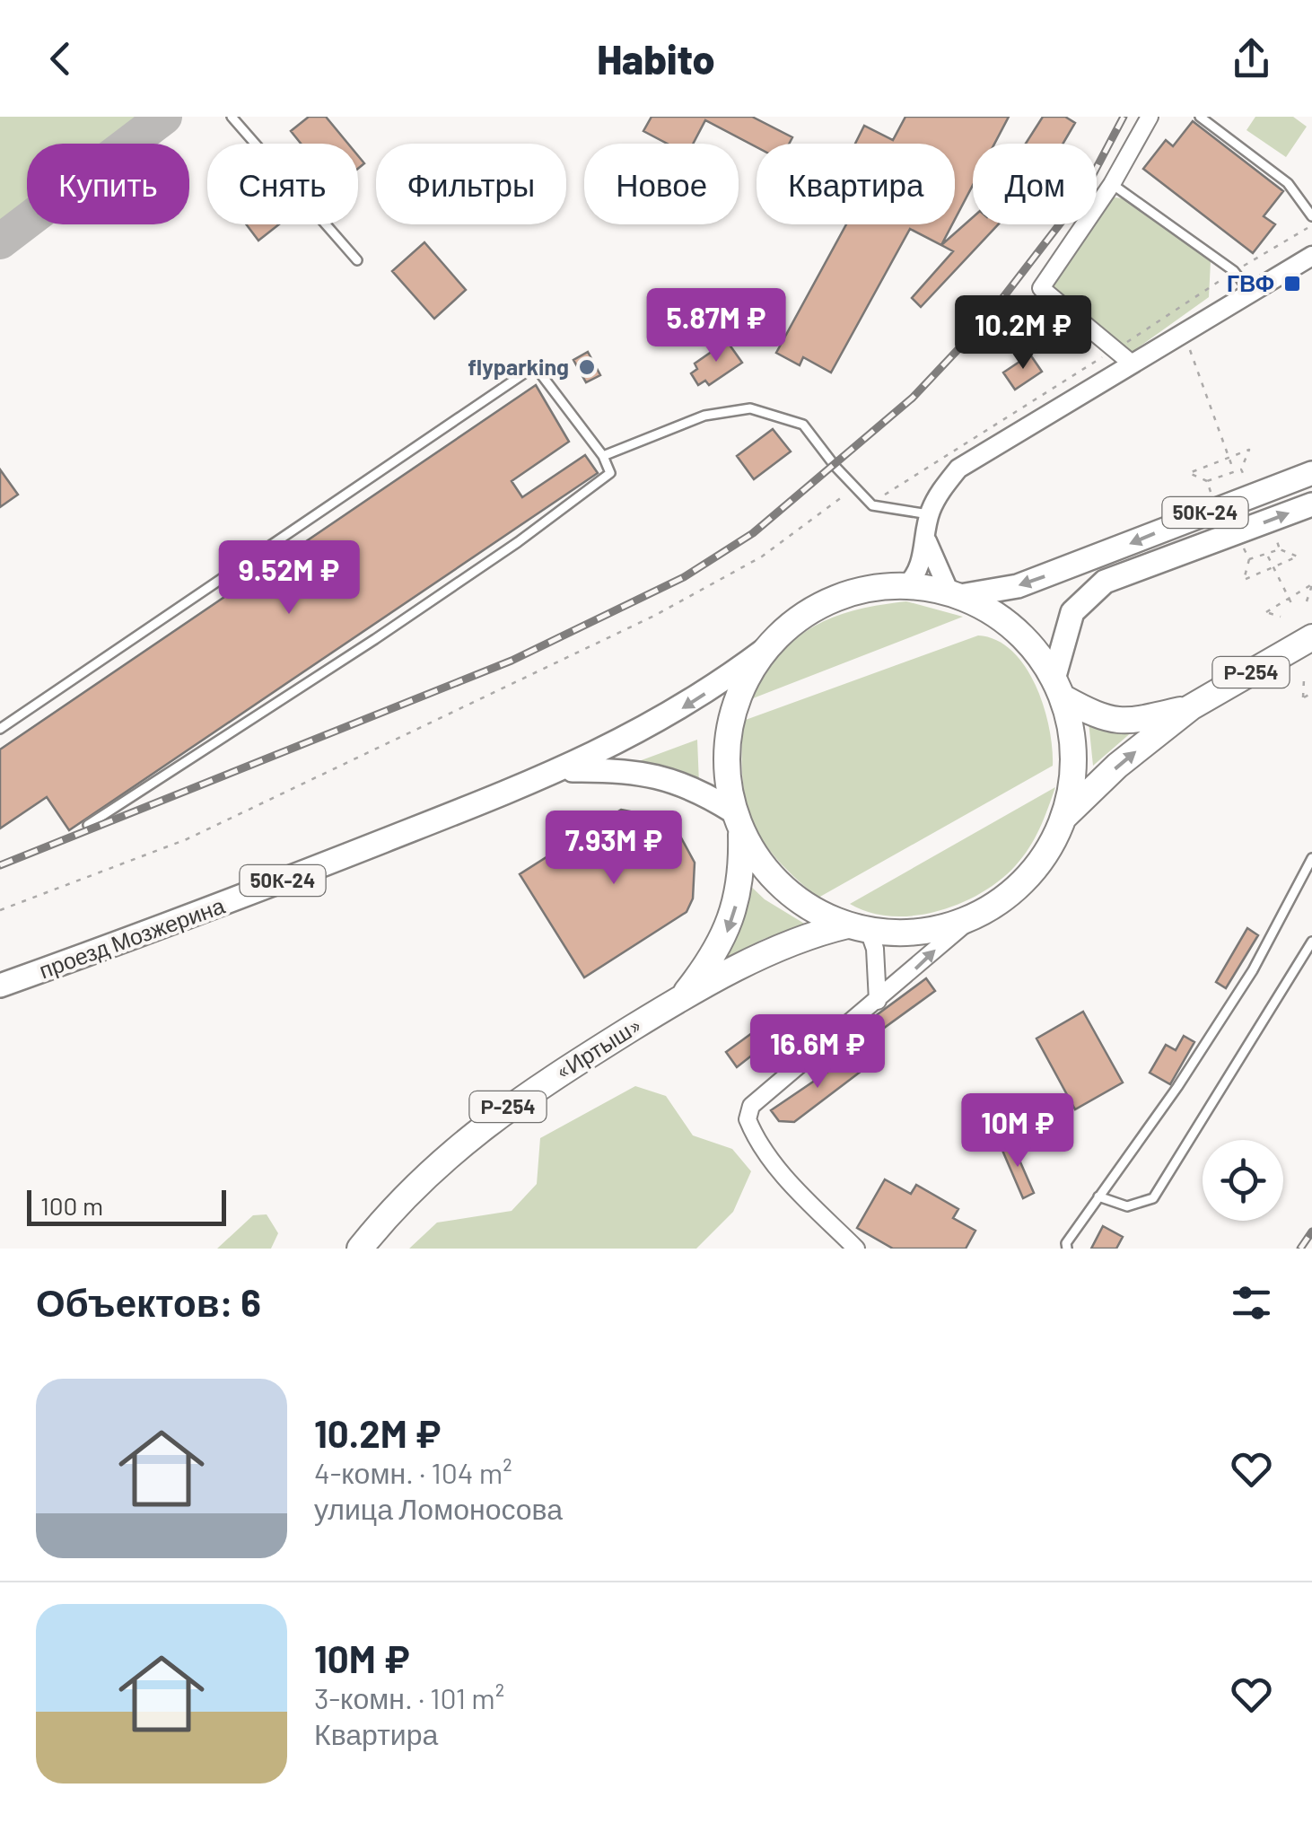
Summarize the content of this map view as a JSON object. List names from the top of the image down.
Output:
{
  "streets": {
    "highway": ["50К-24", "Р-254", "«Иртыш»"],
    "main road": ["проезд Мозжерина"]
  },
  "crossings": [
    ["50К-24", "проезд Мозжерина"]
  ],
  "places": {
    "transit": ["ГВФ"],
    "other": ["flyparking"]
  },
  "scale_bar": "100 m",
  "page": {
    "header": "Habito",
    "chip": [
      "Купить",
      "Снять",
      "Фильтры",
      "Новое",
      "Квартира",
      "Дом"
    ],
    "price": [
      "5.87M ₽",
      "10.2M ₽",
      "9.52M ₽",
      "7.93M ₽",
      "16.6M ₽",
      "10M ₽"
    ],
    "scale": "100 m",
    "heading": "Объектов: 6",
    "list": [
      {
        "name": "10.2M ₽",
        "note": "4-комн. · 104 m² · улица Ломоносова"
      },
      {
        "name": "10M ₽",
        "note": "3-комн. · 101 m² · Квартира"
      }
    ]
  }
}
